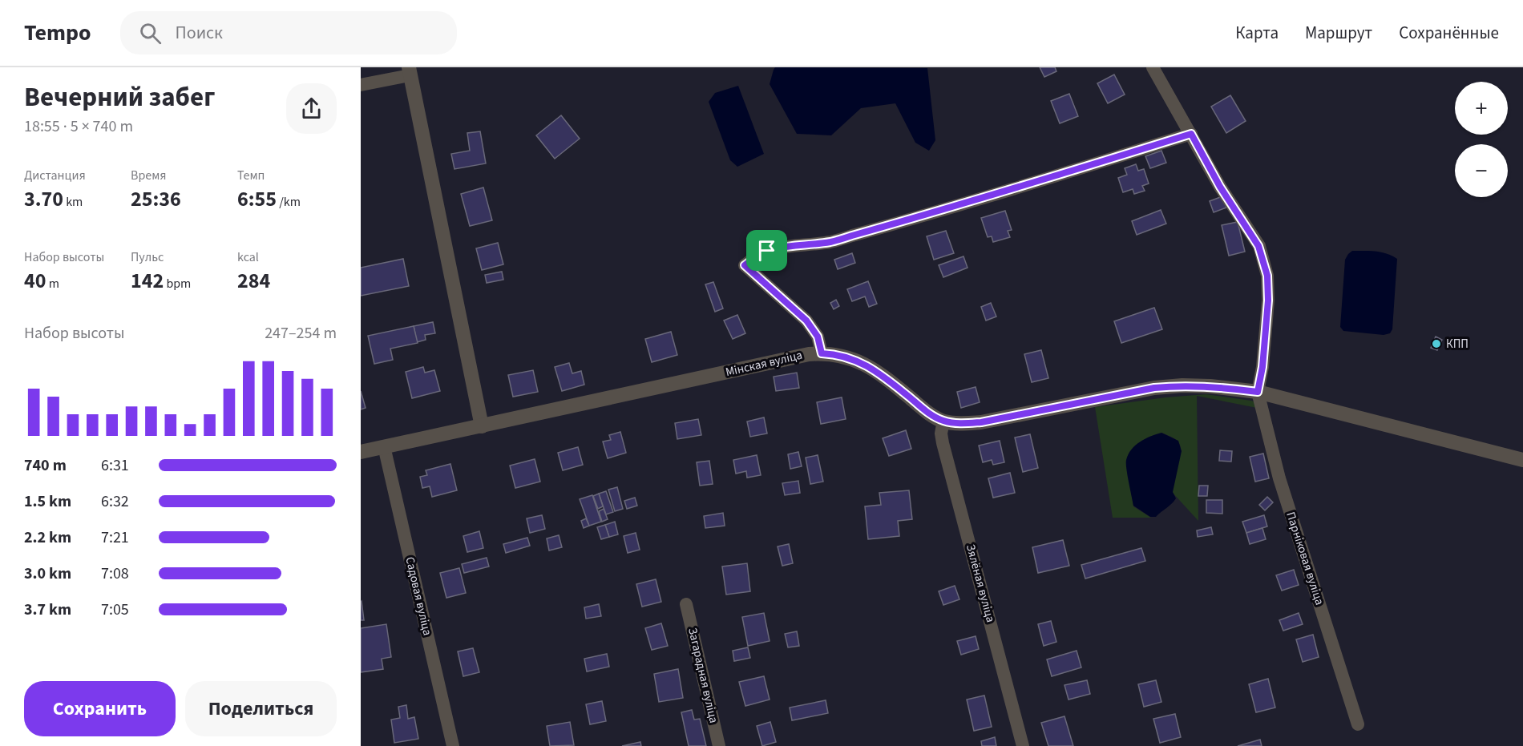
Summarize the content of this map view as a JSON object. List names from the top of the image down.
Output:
{
  "streets": {
    "street": [
      "Мінская вуліца",
      "Парніковая вуліца",
      "Зялёная вуліца",
      "Садовая вуліца",
      "Загарадная вуліца"
    ]
  },
  "crossings": [
    ["Мінская вуліца", "Парніковая вуліца"],
    ["Мінская вуліца", "Зялёная вуліца"],
    ["Мінская вуліца", "Садовая вуліца"]
  ],
  "places": ["КПП"],
  "page": {
    "header": "Tempo",
    "search": "Поиск",
    "nav": ["Карта", "Маршрут", "Сохранённые"],
    "heading": ["Вечерний забег", "18:55 · 5 × 740 m"],
    "map_buttons": ["+", "−"],
    "stats": [
      ["Дистанция", "3.70 km"],
      ["Время", "25:36"],
      ["Темп", "6:55 /km"],
      ["Набор высоты", "40 m"],
      ["Пульс", "142 bpm"],
      ["kcal", "284"]
    ],
    "chart": ["Набор высоты", "247–254 m"],
    "list": [
      {
        "name": "740 m",
        "note": "6:31"
      },
      {
        "name": "1.5 km",
        "note": "6:32"
      },
      {
        "name": "2.2 km",
        "note": "7:21"
      },
      {
        "name": "3.0 km",
        "note": "7:08"
      },
      {
        "name": "3.7 km",
        "note": "7:05"
      }
    ],
    "buttons": ["Сохранить", "Поделиться"]
  }
}
